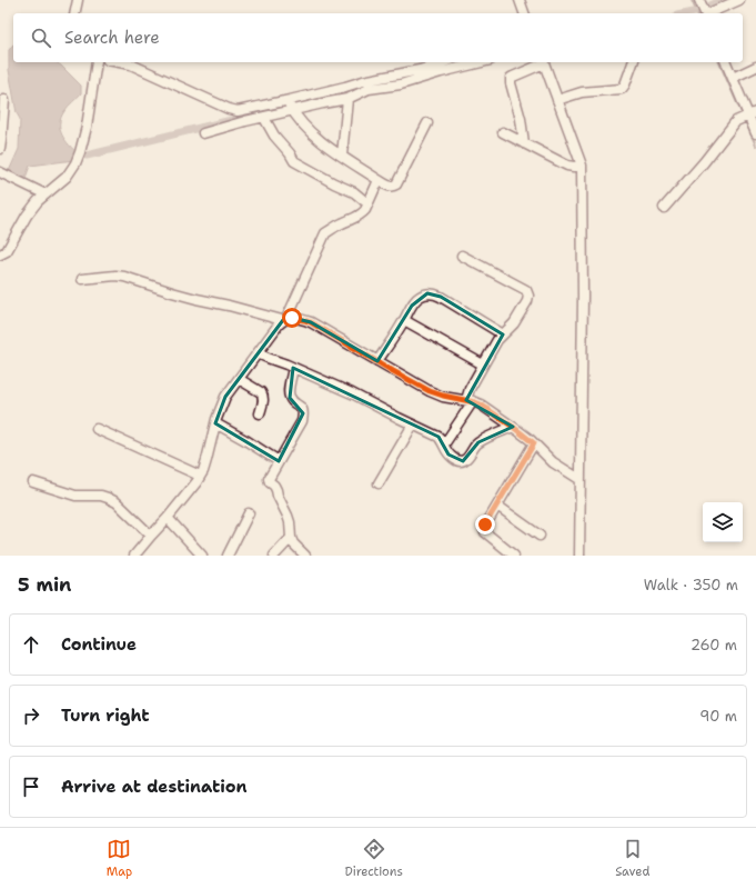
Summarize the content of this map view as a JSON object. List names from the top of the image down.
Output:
{
  "page": {
    "search": "Search here",
    "heading": ["5 min", "Walk · 350 m"],
    "list": [
      ["Continue", "260 m"],
      ["Turn right", "90 m"],
      "Arrive at destination"
    ],
    "nav": ["Map", "Directions", "Saved"]
  }
}
